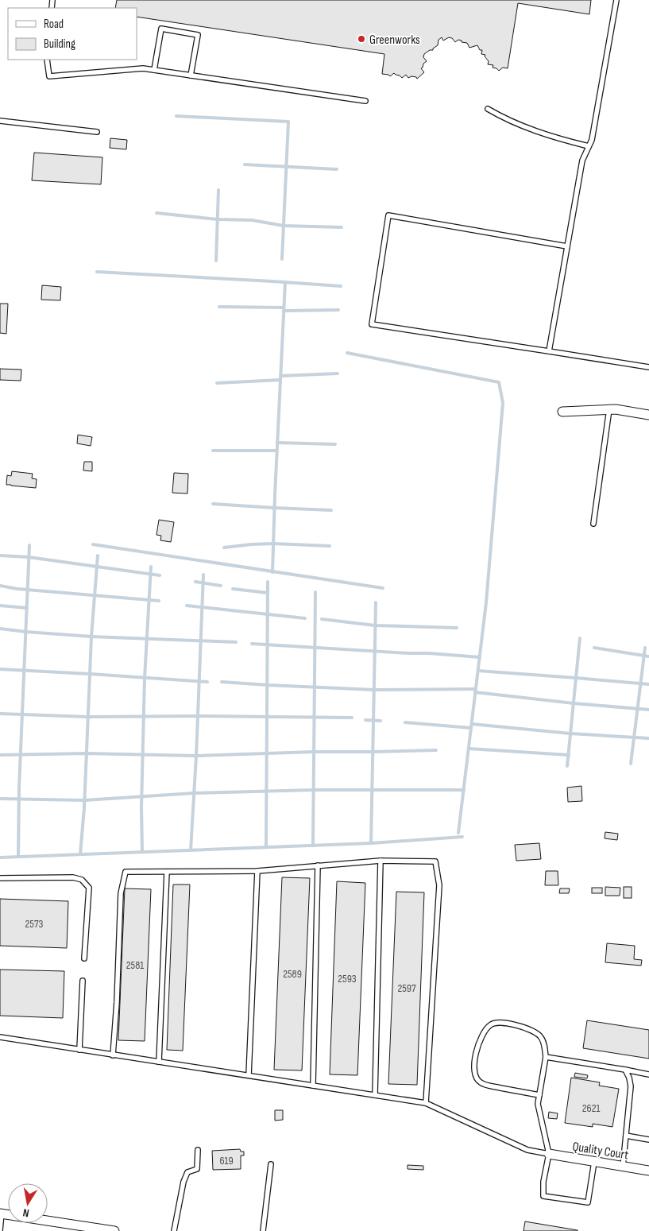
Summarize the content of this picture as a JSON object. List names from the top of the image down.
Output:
{
  "streets": {
    "street": ["Quality Court"]
  },
  "places": ["Greenworks"],
  "house_numbers": [
    "2573",
    "2581",
    "2589",
    "2593",
    "2597",
    "2621",
    "619"
  ],
  "legend": ["Road", "Building"],
  "north": "bottom"
}
